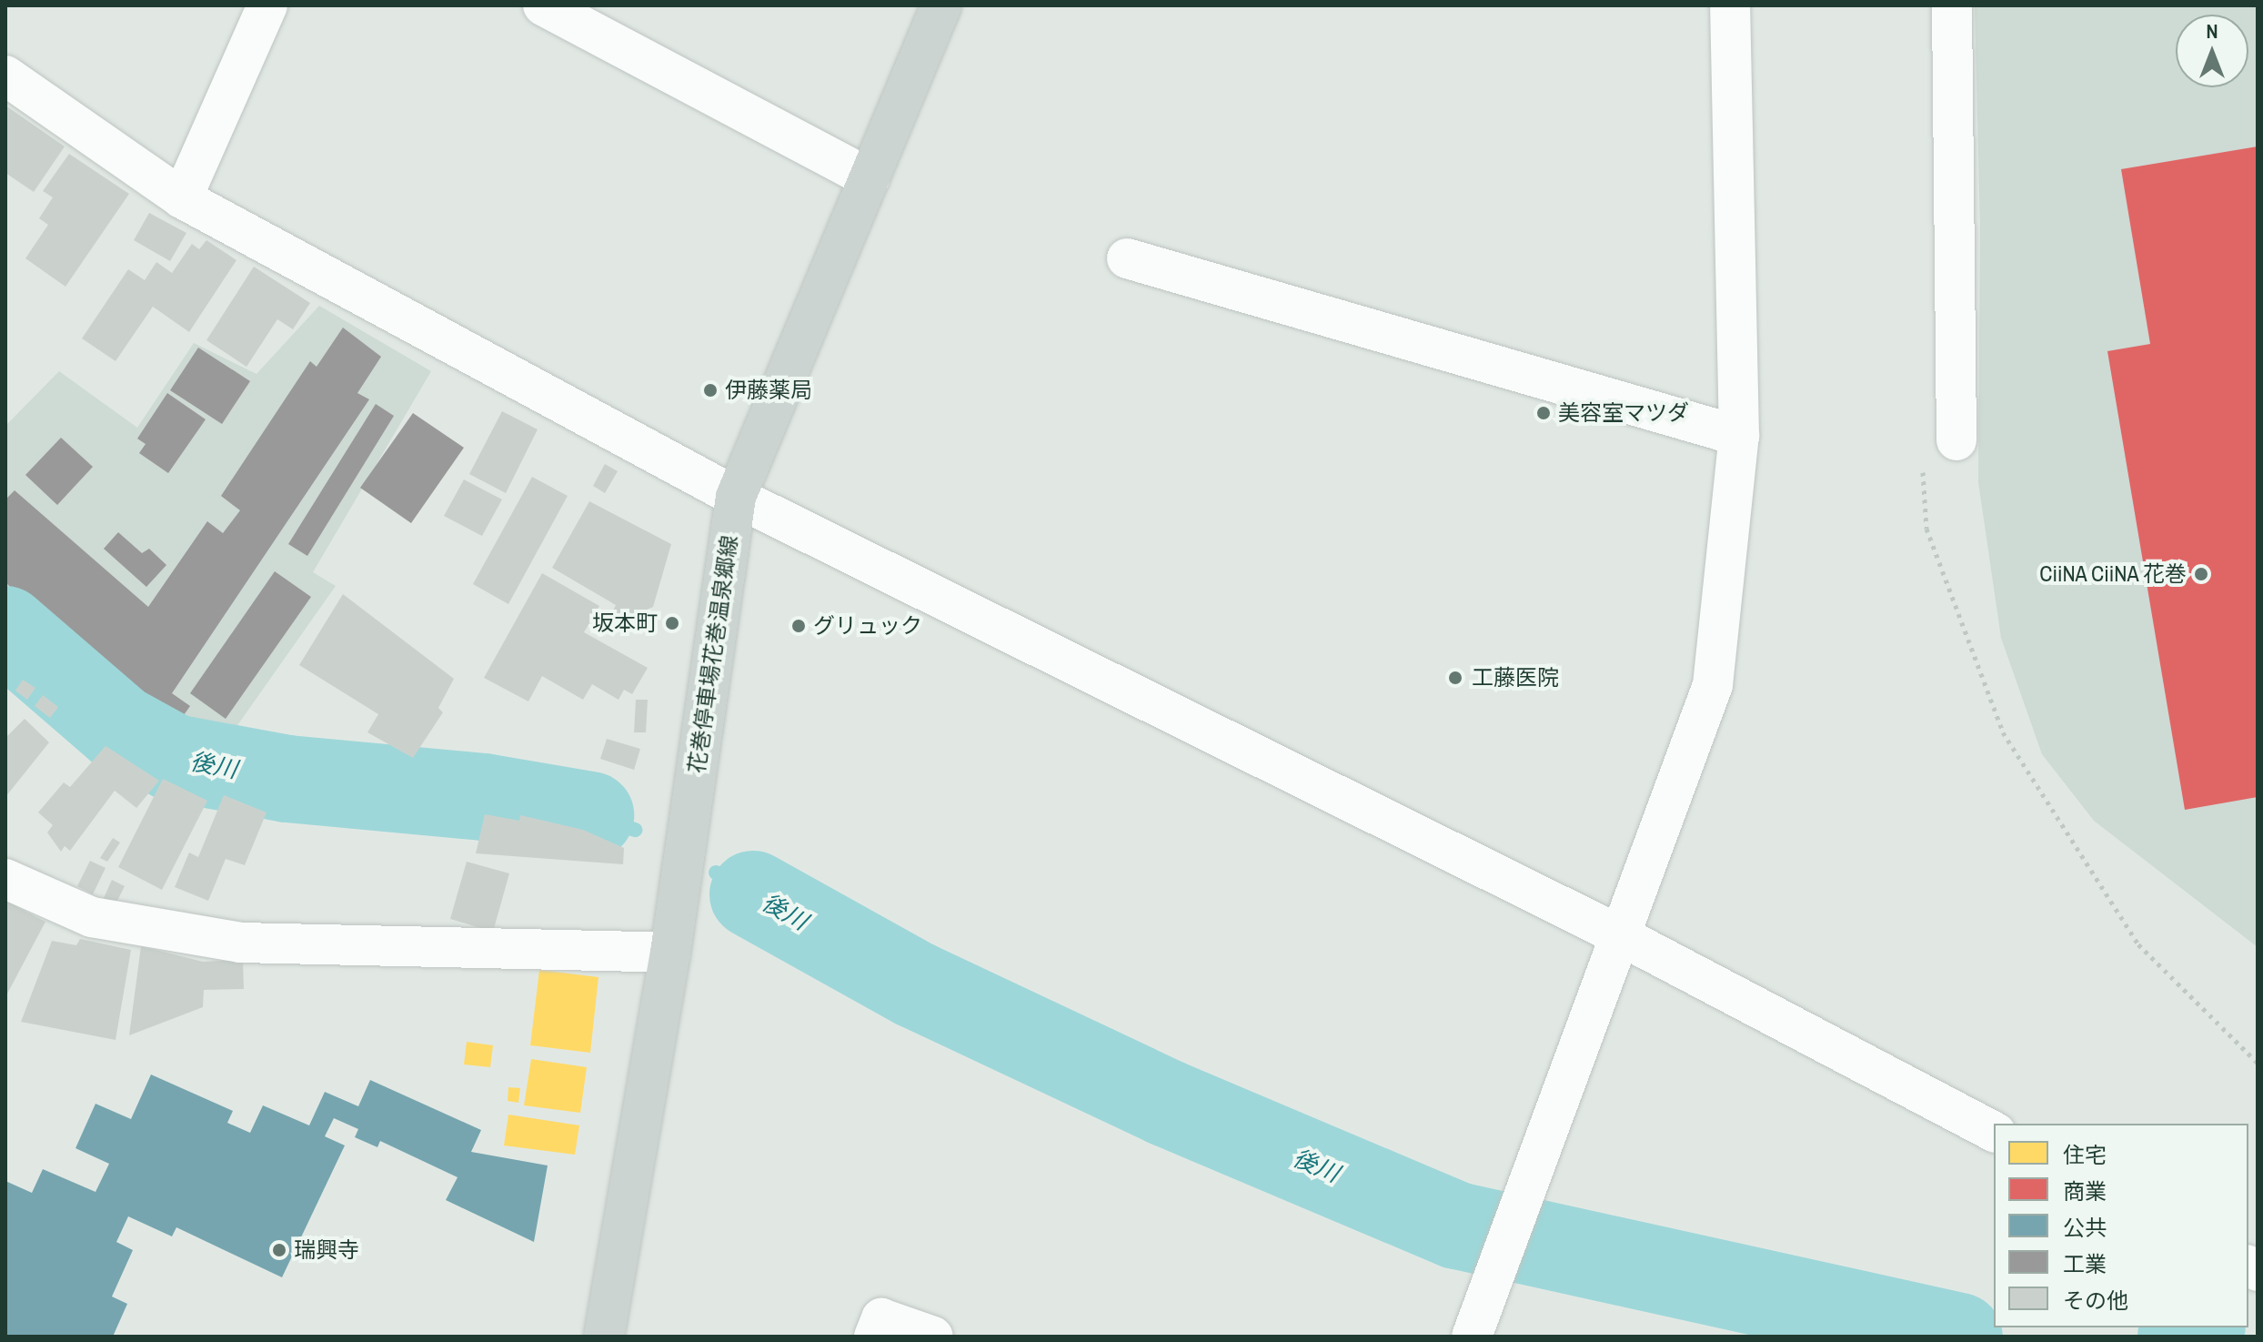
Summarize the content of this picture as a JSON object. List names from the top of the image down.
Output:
{
  "streets": {
    "main road": ["花巻停車場花巻温泉郷線"]
  },
  "water": ["後川"],
  "places": [
    "伊藤薬局",
    "美容室マツダ",
    "CiiNA CiiNA 花巻",
    "坂本町",
    "グリュック",
    "工藤医院",
    "瑞興寺"
  ],
  "legend": [
    "住宅",
    "商業",
    "公共",
    "工業",
    "その他"
  ],
  "north": "top"
}
